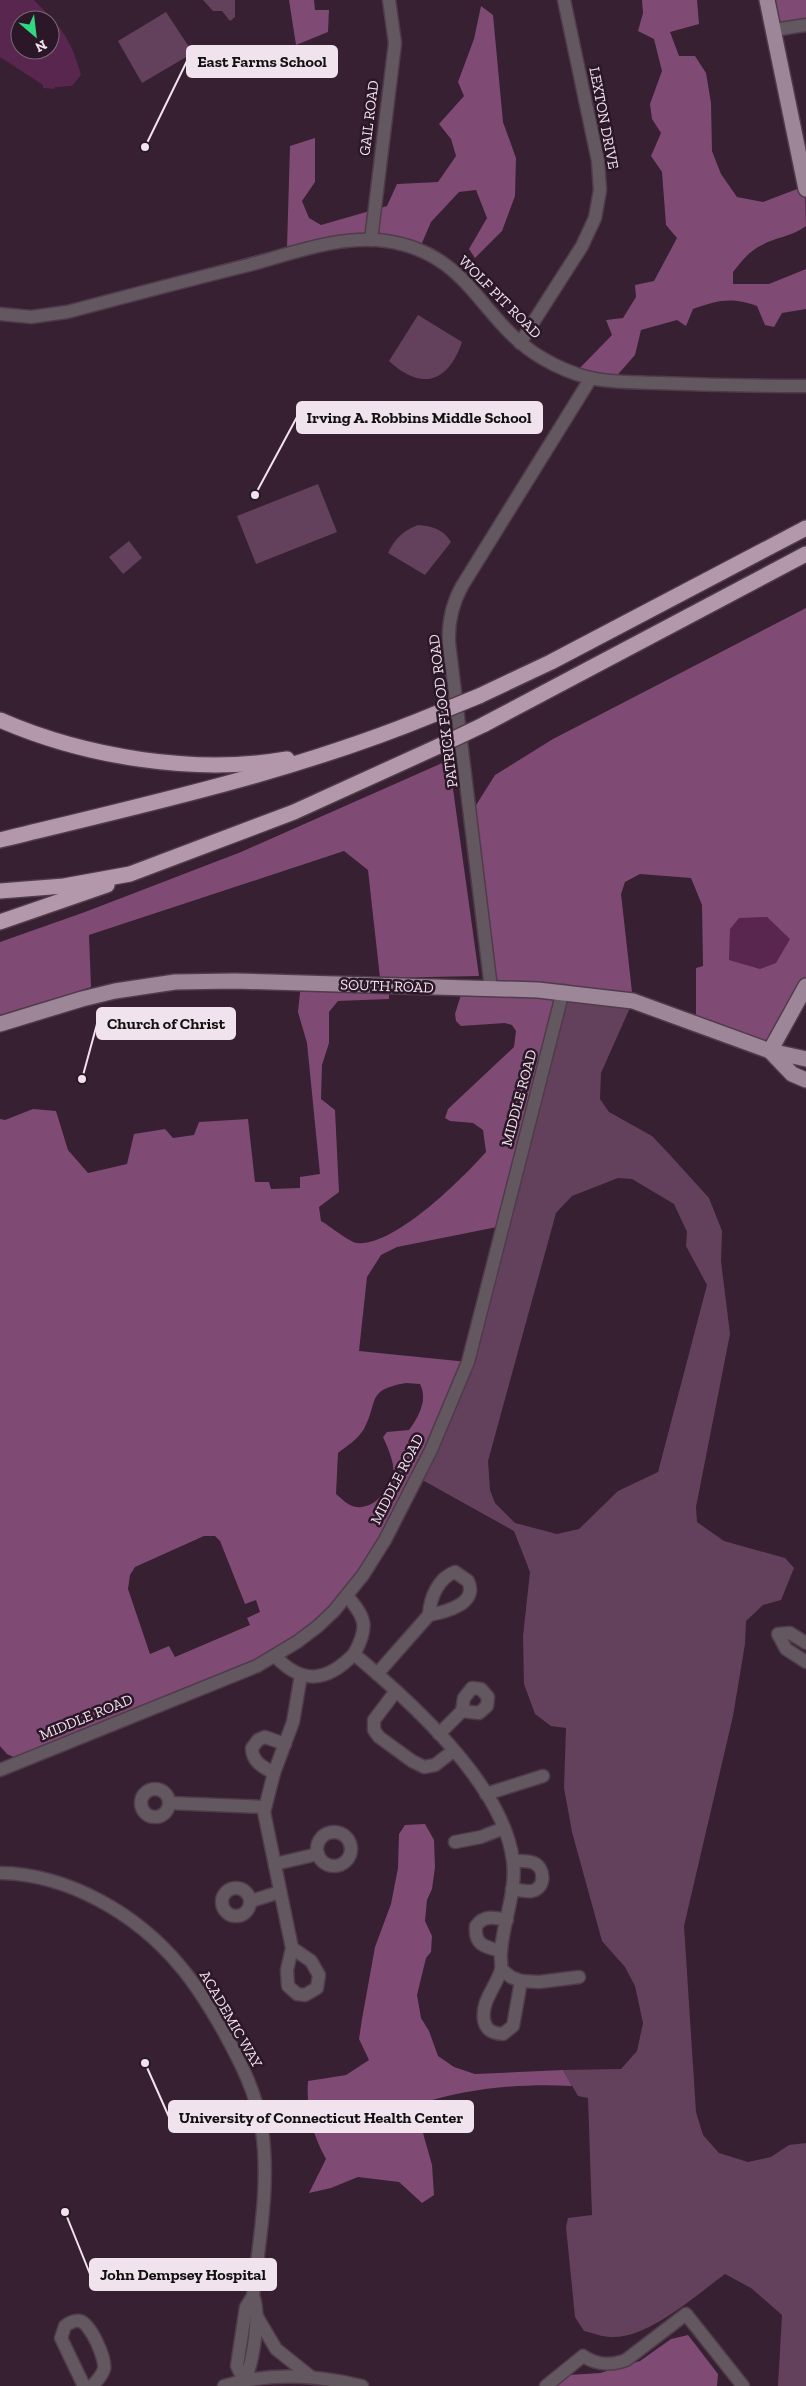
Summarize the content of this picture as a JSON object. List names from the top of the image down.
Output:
{
  "streets": {
    "main road": ["SOUTH ROAD"],
    "street": [
      "GAIL ROAD",
      "LEXTON DRIVE",
      "WOLF PIT ROAD",
      "PATRICK FLOOD ROAD",
      "MIDDLE ROAD",
      "ACADEMIC WAY"
    ]
  },
  "crossings": [
    ["GAIL ROAD", "WOLF PIT ROAD"],
    ["LEXTON DRIVE", "WOLF PIT ROAD"],
    ["WOLF PIT ROAD", "PATRICK FLOOD ROAD"],
    ["PATRICK FLOOD ROAD", "SOUTH ROAD"],
    ["SOUTH ROAD", "MIDDLE ROAD"]
  ],
  "places": [
    "East Farms School",
    "Irving A. Robbins Middle School",
    "Church of Christ",
    "University of Connecticut Health Center",
    "John Dempsey Hospital"
  ],
  "north": "bottom right"
}
